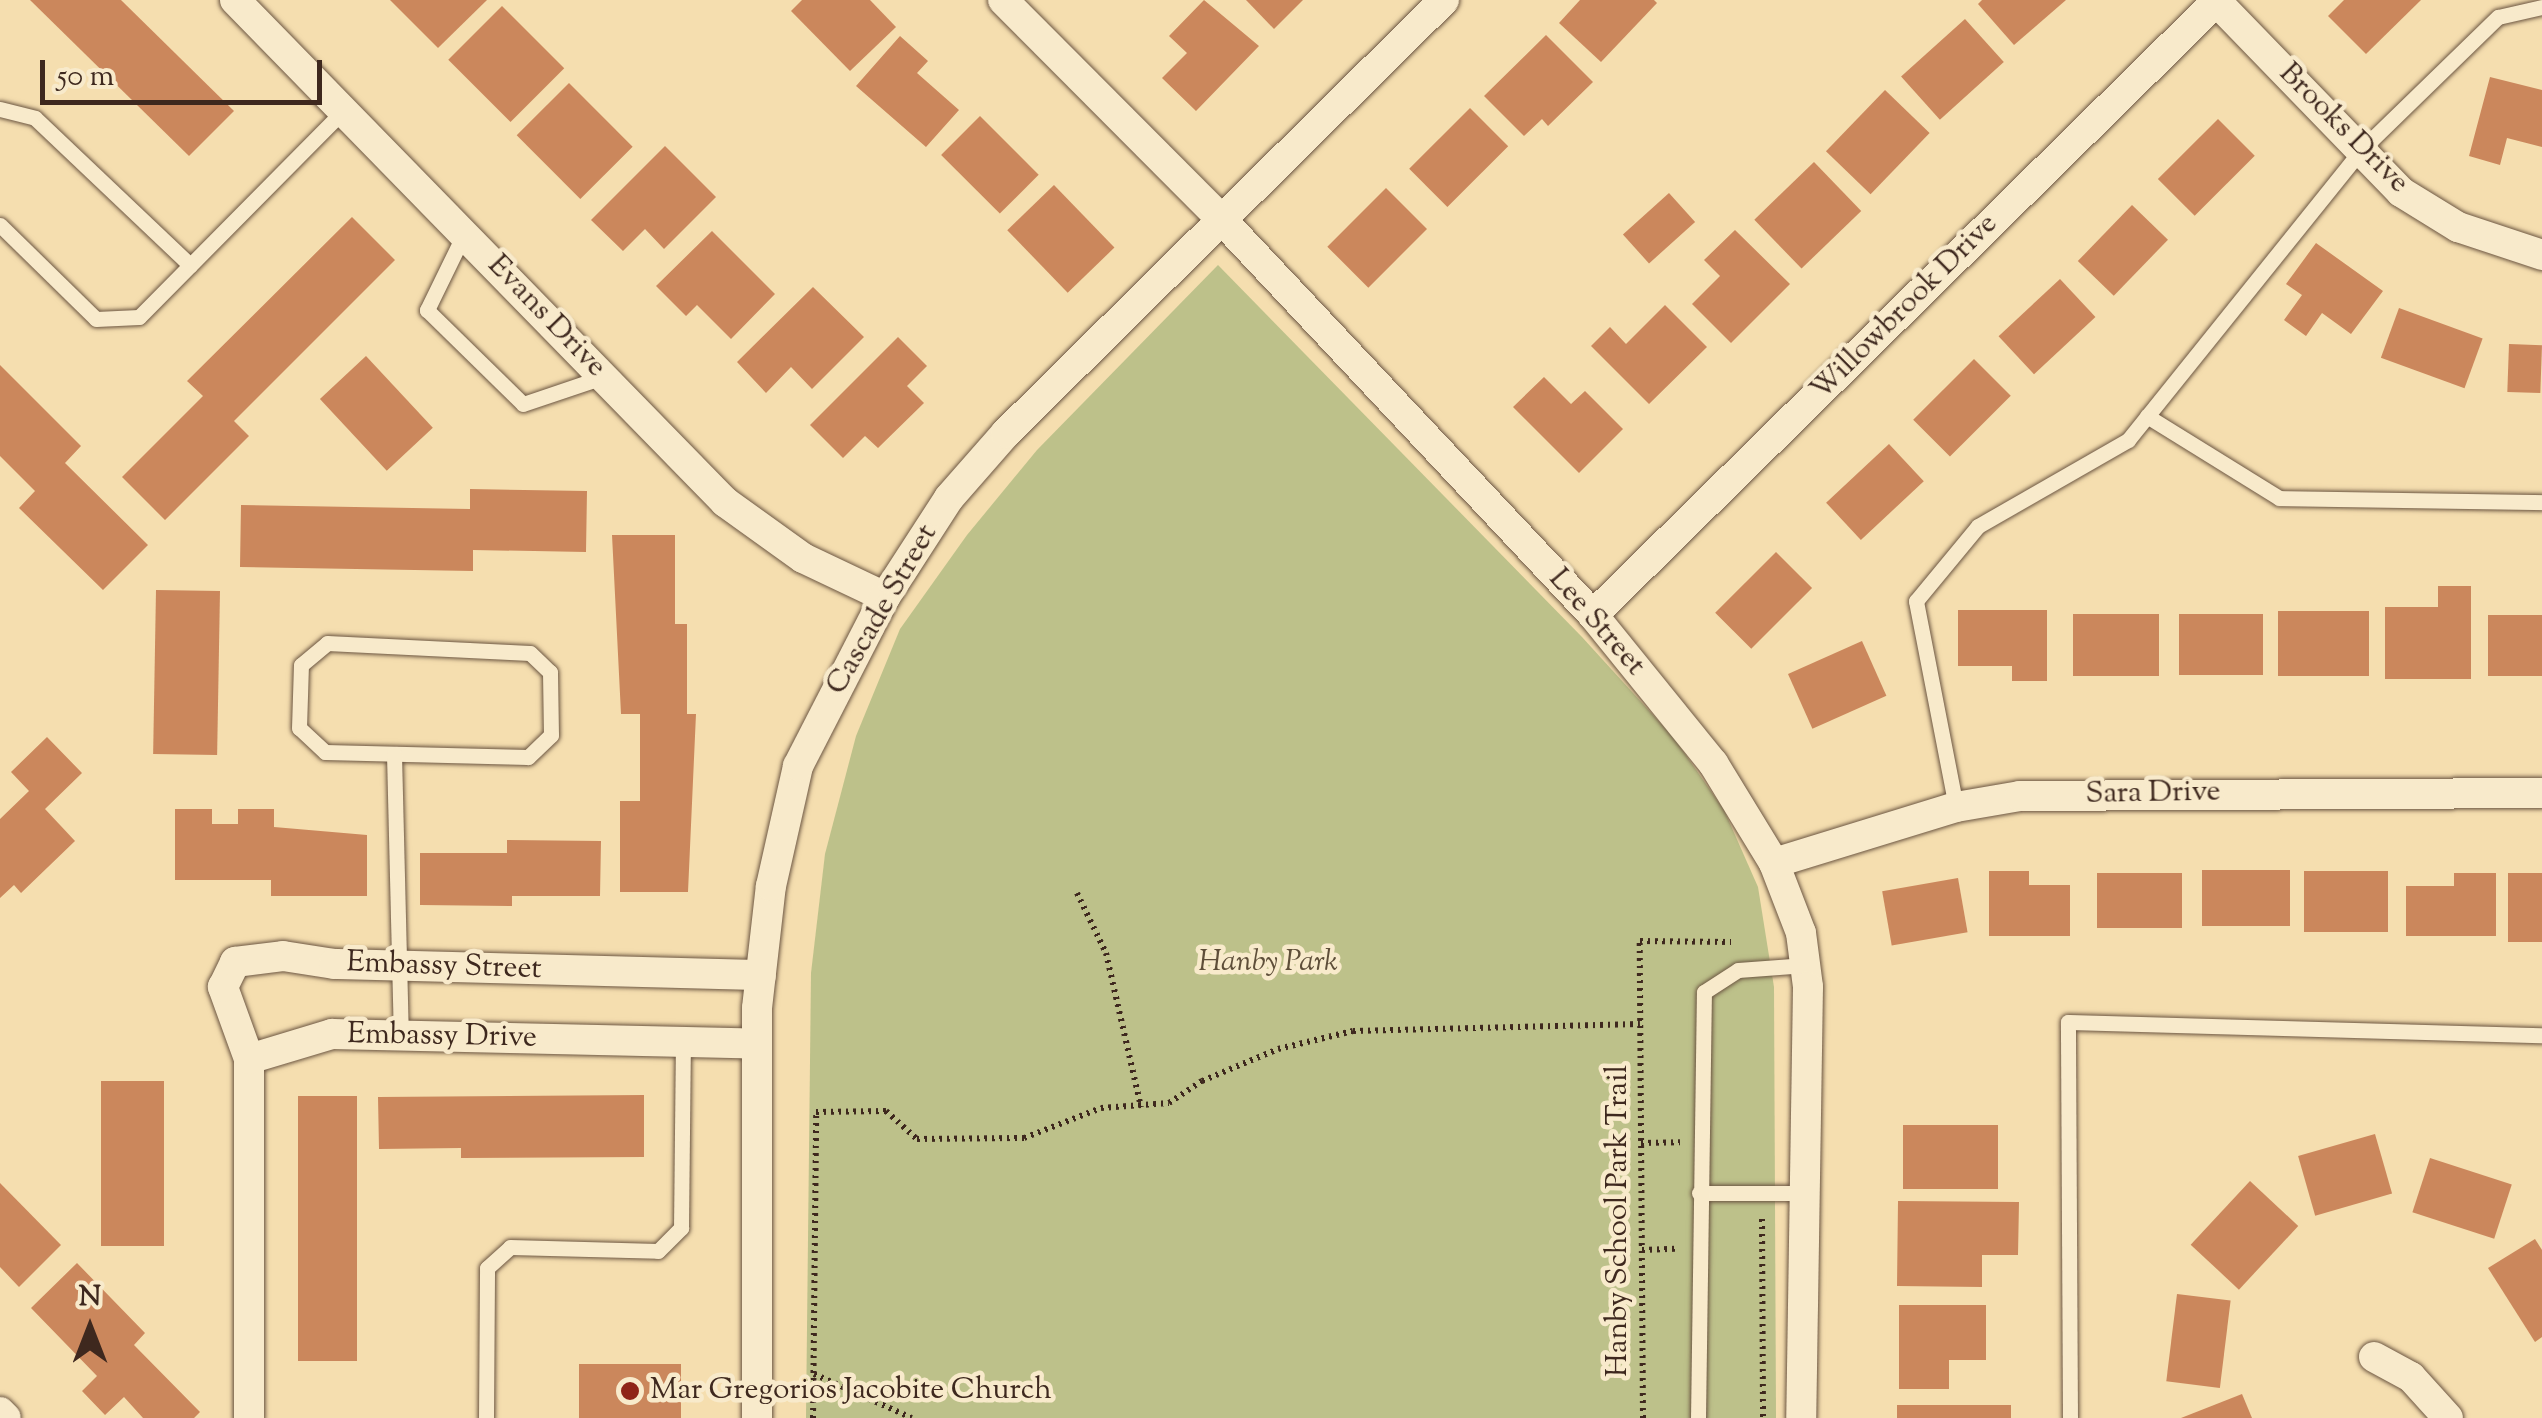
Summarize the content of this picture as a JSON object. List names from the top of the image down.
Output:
{
  "streets": {
    "street": [
      "Brooks Drive",
      "Willowbrook Drive",
      "Evans Drive",
      "Cascade Street",
      "Lee Street",
      "Sara Drive",
      "Embassy Street",
      "Embassy Drive"
    ],
    "path": ["Hanby School Park Trail"]
  },
  "crossings": [
    ["Brooks Drive", "Willowbrook Drive"],
    ["Willowbrook Drive", "Lee Street"],
    ["Evans Drive", "Cascade Street"],
    ["Cascade Street", "Lee Street"],
    ["Cascade Street", "Embassy Street"],
    ["Cascade Street", "Embassy Drive"],
    ["Lee Street", "Sara Drive"],
    ["Embassy Street", "Embassy Drive"]
  ],
  "parks": ["Hanby Park"],
  "places": ["Mar Gregorios Jacobite Church"],
  "scale_bar": "50 m",
  "north": "top"
}
